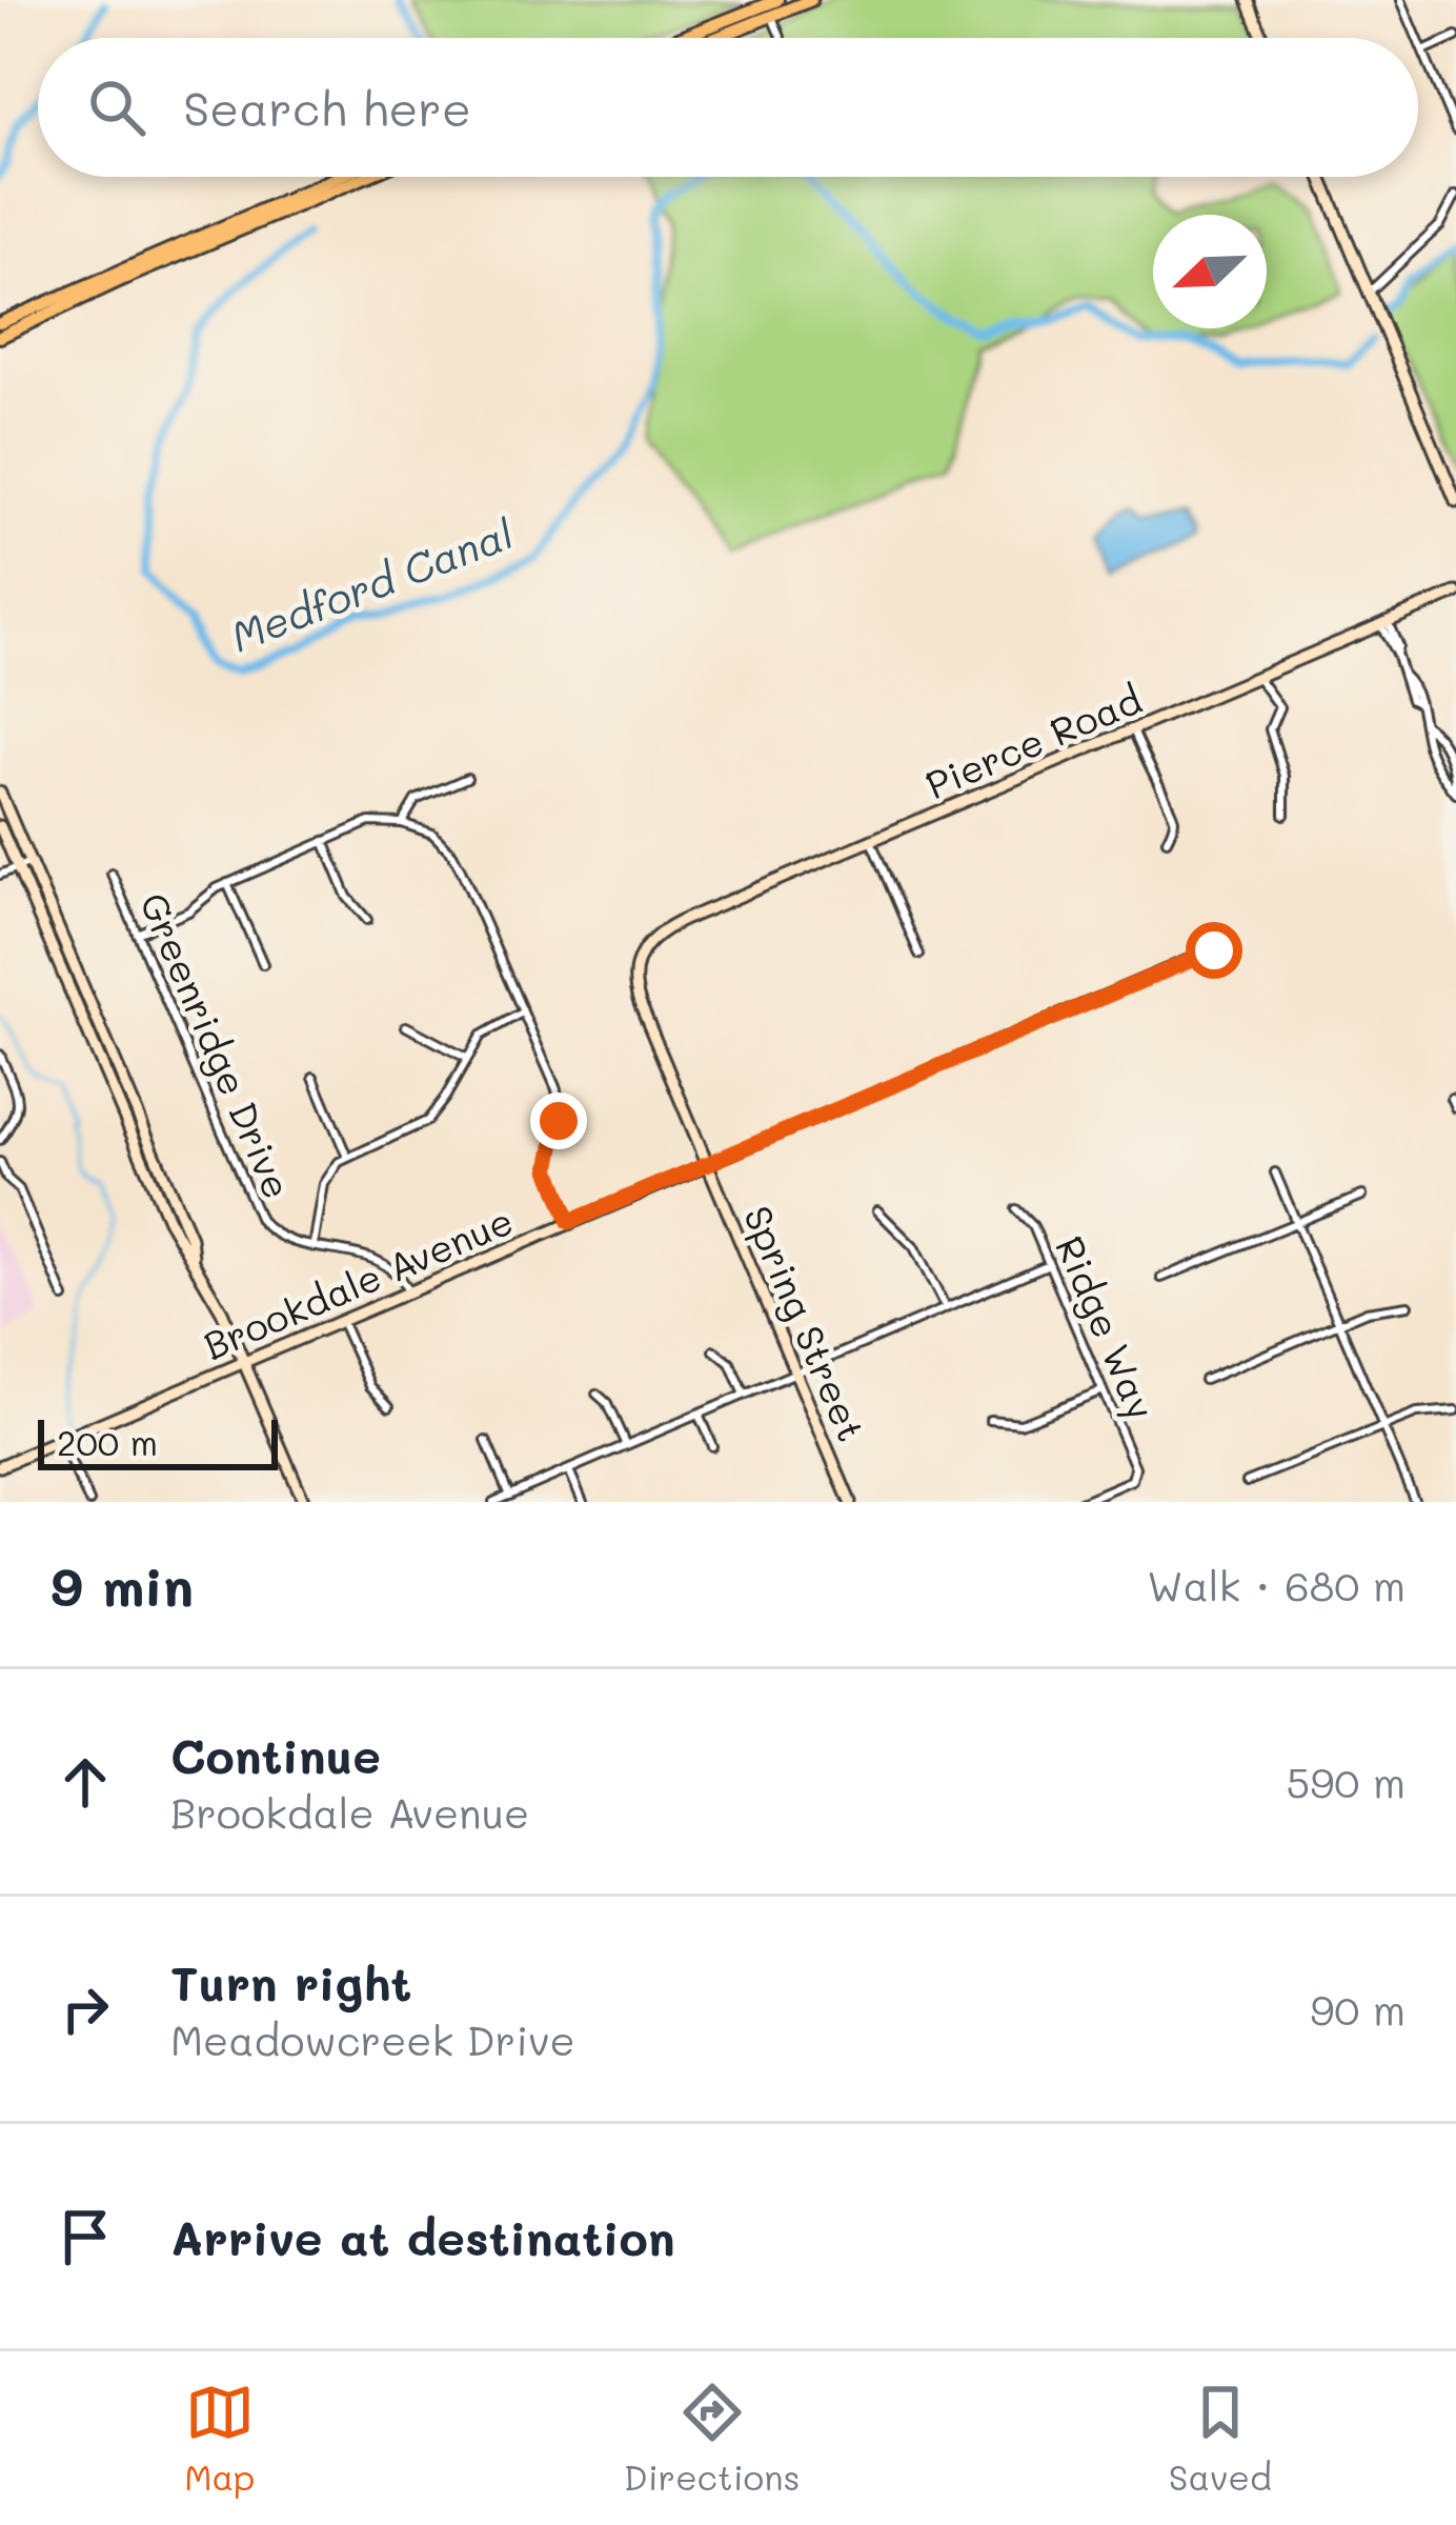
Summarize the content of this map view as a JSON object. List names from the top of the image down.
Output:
{
  "streets": {
    "street": [
      "Pierce Road",
      "Greenridge Drive",
      "Brookdale Avenue",
      "Spring Street",
      "Ridge Way"
    ]
  },
  "crossings": [
    ["Pierce Road", "Spring Street"],
    ["Greenridge Drive", "Brookdale Avenue"],
    ["Brookdale Avenue", "Spring Street"]
  ],
  "water": ["Medford Canal"],
  "scale_bar": "200 m",
  "north": "bottom left",
  "page": {
    "search": "Search here",
    "scale": "200 m",
    "heading": ["9 min", "Walk · 680 m"],
    "list": [
      ["Continue", "Brookdale Avenue", "590 m"],
      ["Turn right", "Meadowcreek Drive", "90 m"],
      "Arrive at destination"
    ],
    "nav": ["Map", "Directions", "Saved"]
  }
}
